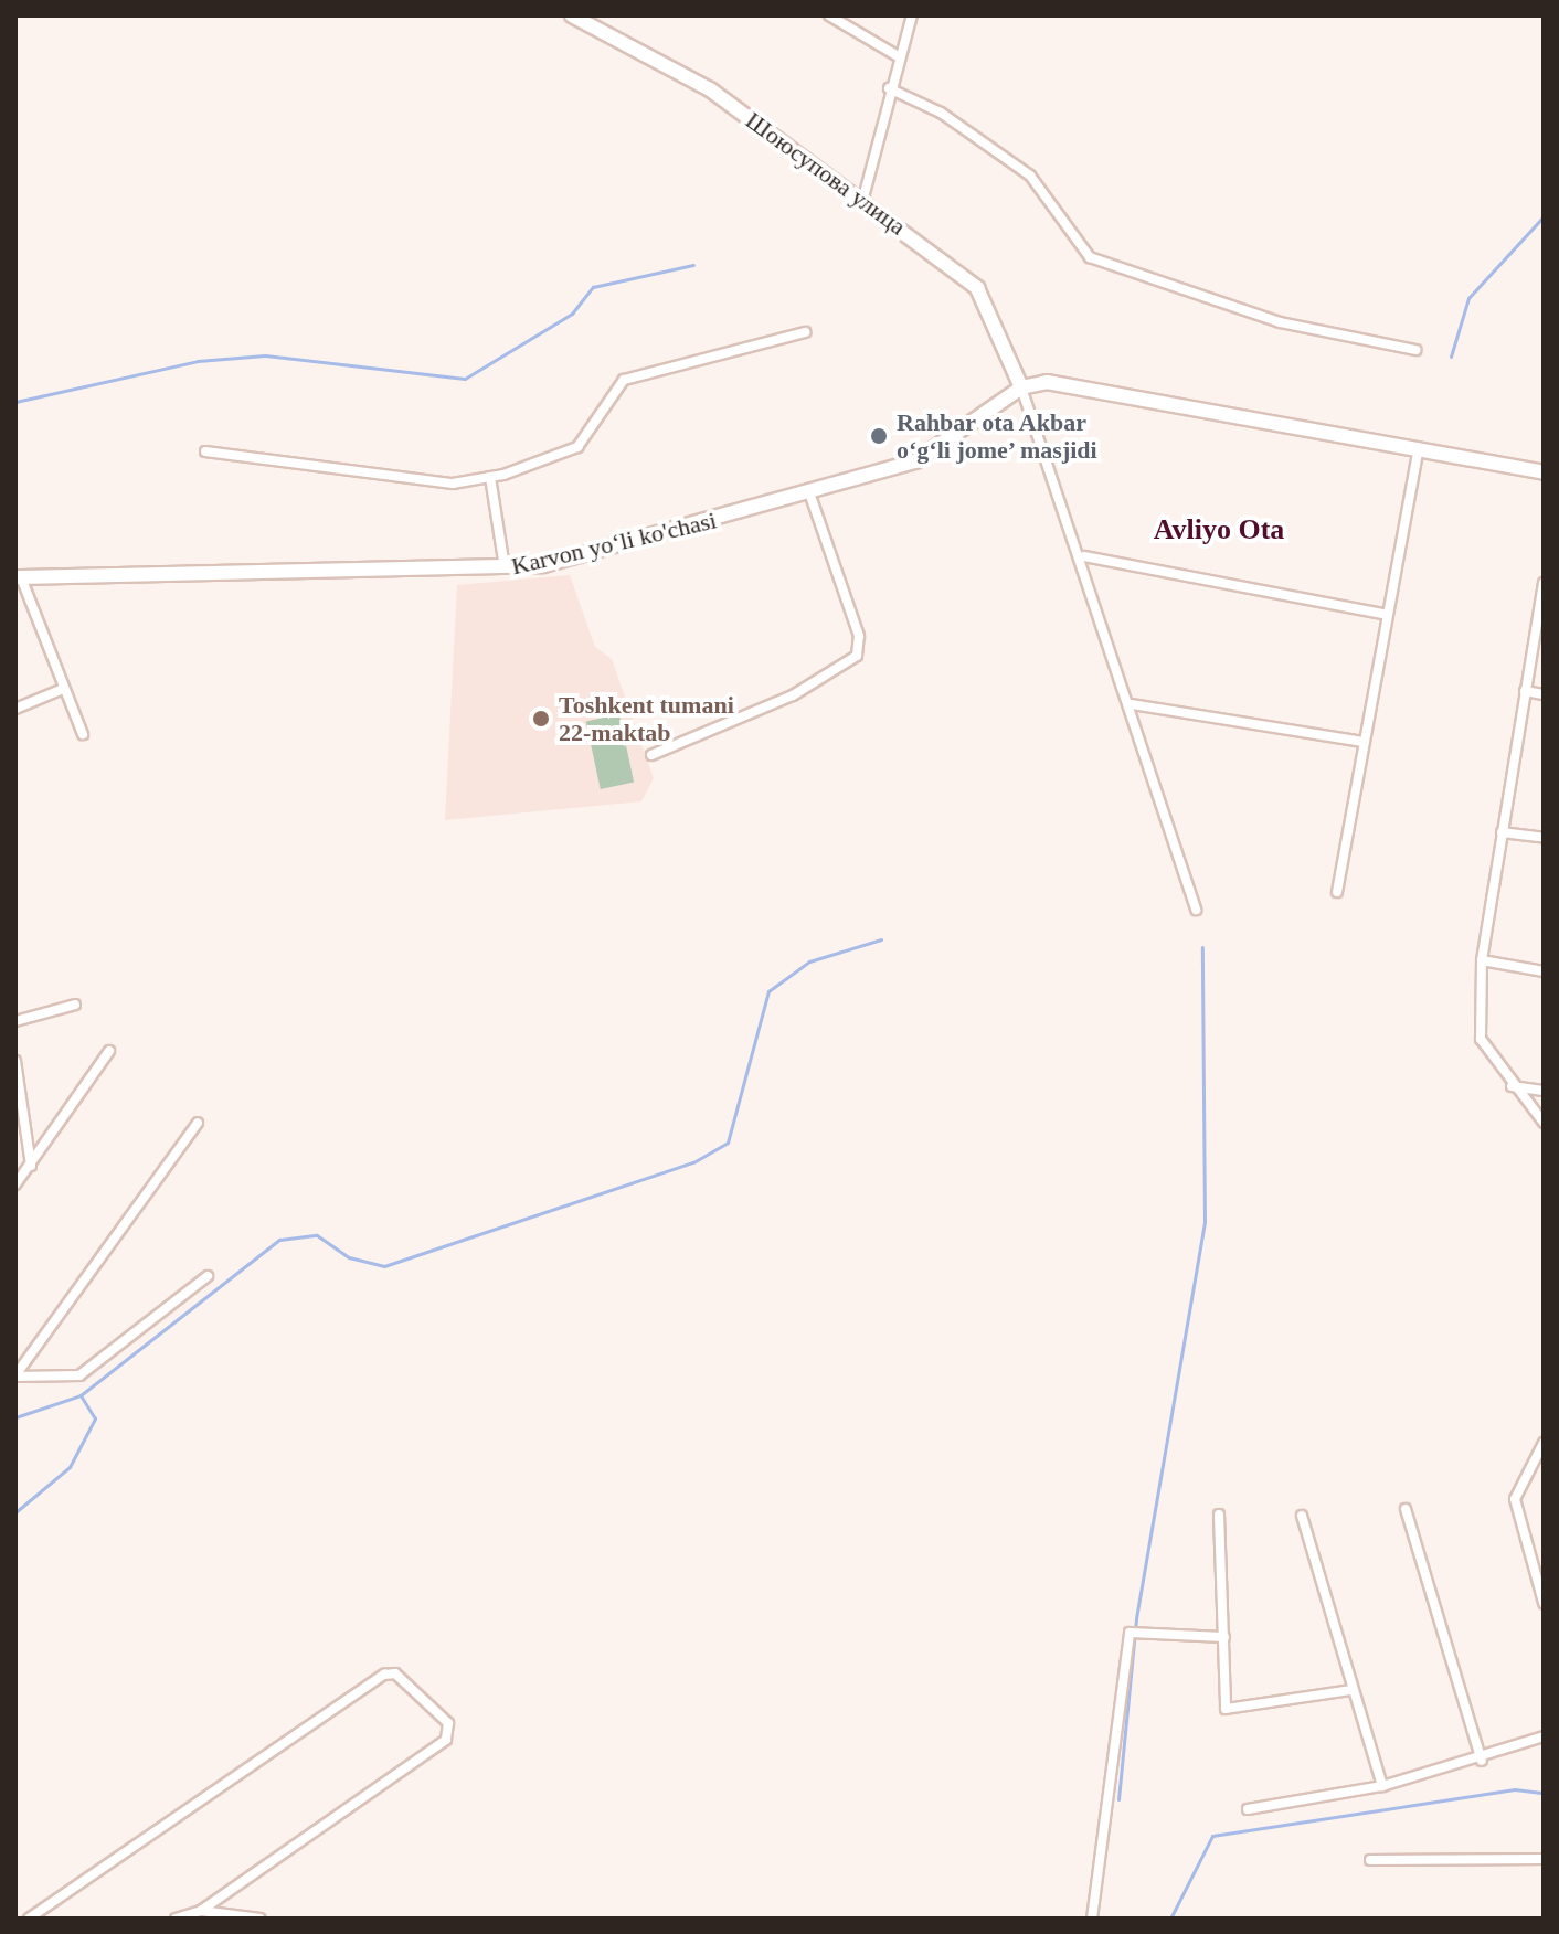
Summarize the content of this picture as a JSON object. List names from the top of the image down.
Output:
{
  "streets": {
    "street": ["Шоюсупова улица", "Karvon yo‘li ko'chasi"]
  },
  "crossings": [
    ["Шоюсупова улица", "Karvon yo‘li ko'chasi"]
  ],
  "districts": ["Avliyo Ota"],
  "places": ["Rahbar ota Akbar o‘g‘li jome’ masjidi", "Toshkent tumani 22-maktab"]
}
